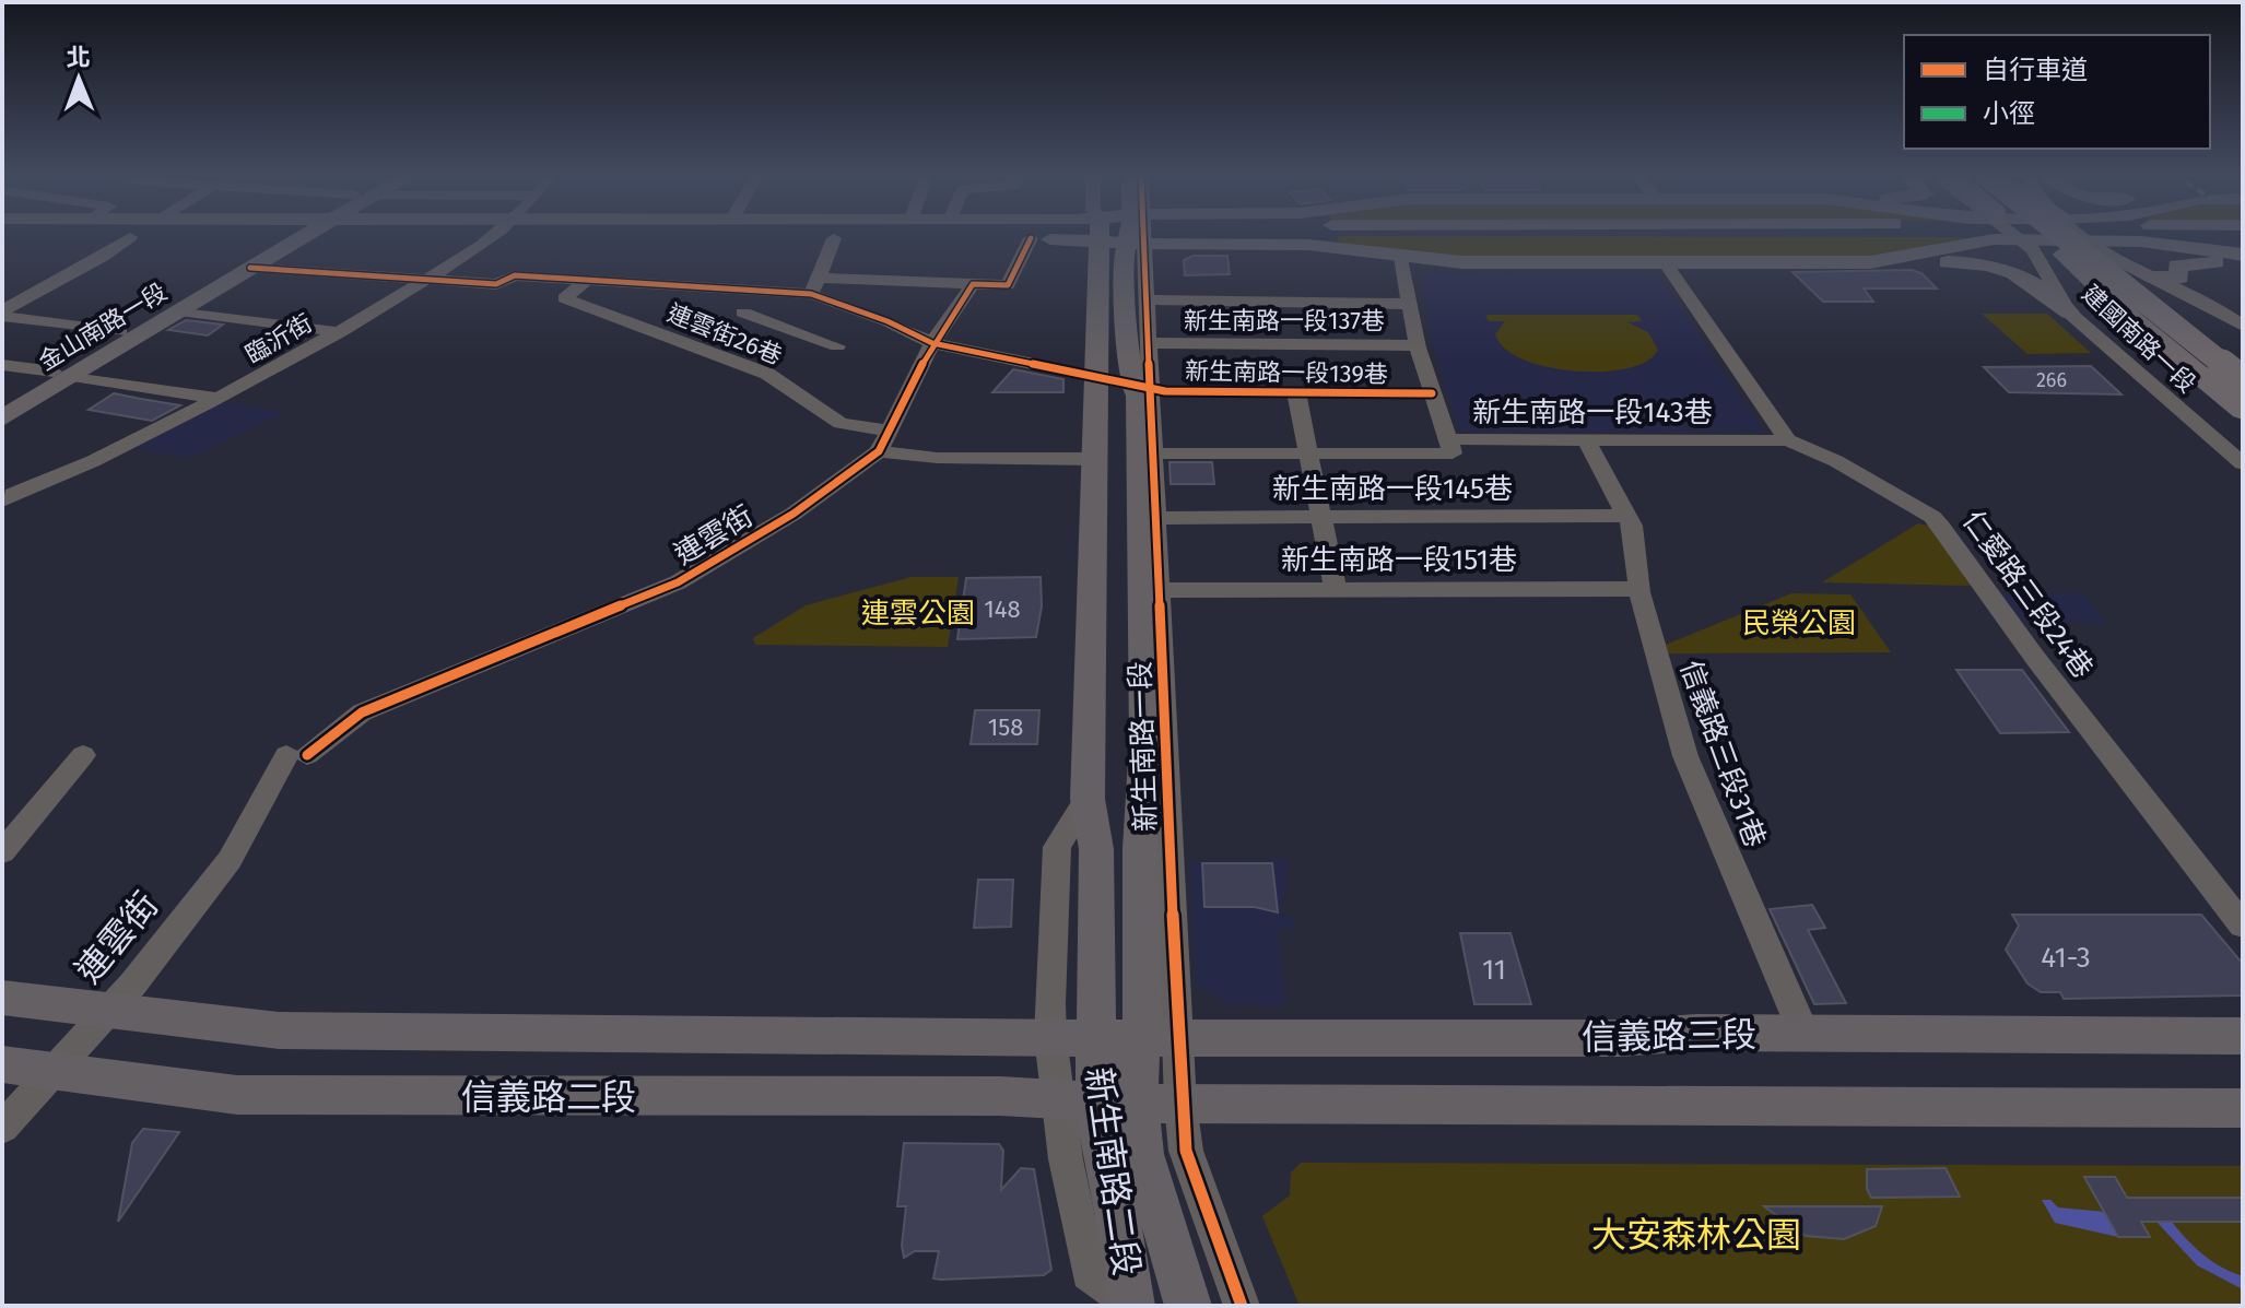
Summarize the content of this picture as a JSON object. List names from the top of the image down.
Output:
{
  "streets": {
    "main road": [
      "金山南路一段",
      "新生南路一段",
      "信義路三段",
      "信義路二段",
      "新生南路二段"
    ],
    "street": [
      "新生南路一段137巷",
      "連雲街26巷",
      "臨沂街",
      "建國南路一段",
      "新生南路一段139巷",
      "新生南路一段143巷",
      "新生南路一段145巷",
      "連雲街",
      "新生南路一段151巷",
      "仁愛路三段24巷",
      "信義路三段31巷"
    ]
  },
  "crossings": [
    ["新生南路一段137巷", "新生南路一段"],
    ["金山南路一段", "新生南路一段139巷"],
    ["連雲街26巷", "新生南路一段139巷"],
    ["連雲街26巷", "連雲街"],
    ["臨沂街", "新生南路一段139巷"],
    ["新生南路一段139巷", "連雲街"],
    ["新生南路一段139巷", "新生南路一段"],
    ["新生南路一段143巷", "仁愛路三段24巷"],
    ["新生南路一段143巷", "新生南路一段"],
    ["新生南路一段143巷", "信義路三段31巷"],
    ["新生南路一段145巷", "新生南路一段"],
    ["新生南路一段145巷", "信義路三段31巷"],
    ["連雲街", "信義路二段"],
    ["新生南路一段151巷", "新生南路一段"],
    ["新生南路一段151巷", "信義路三段31巷"],
    ["新生南路一段", "信義路三段"],
    ["新生南路一段", "信義路二段"],
    ["新生南路一段", "新生南路二段"],
    ["信義路三段31巷", "信義路三段"],
    ["信義路三段", "信義路二段"],
    ["信義路三段", "新生南路二段"],
    ["信義路二段", "新生南路二段"]
  ],
  "parks": ["連雲公園", "民榮公園", "大安森林公園"],
  "house_numbers": [
    "266",
    "148",
    "158",
    "41-3",
    "11"
  ],
  "legend": ["自行車道", "小徑"],
  "north": "top"
}
